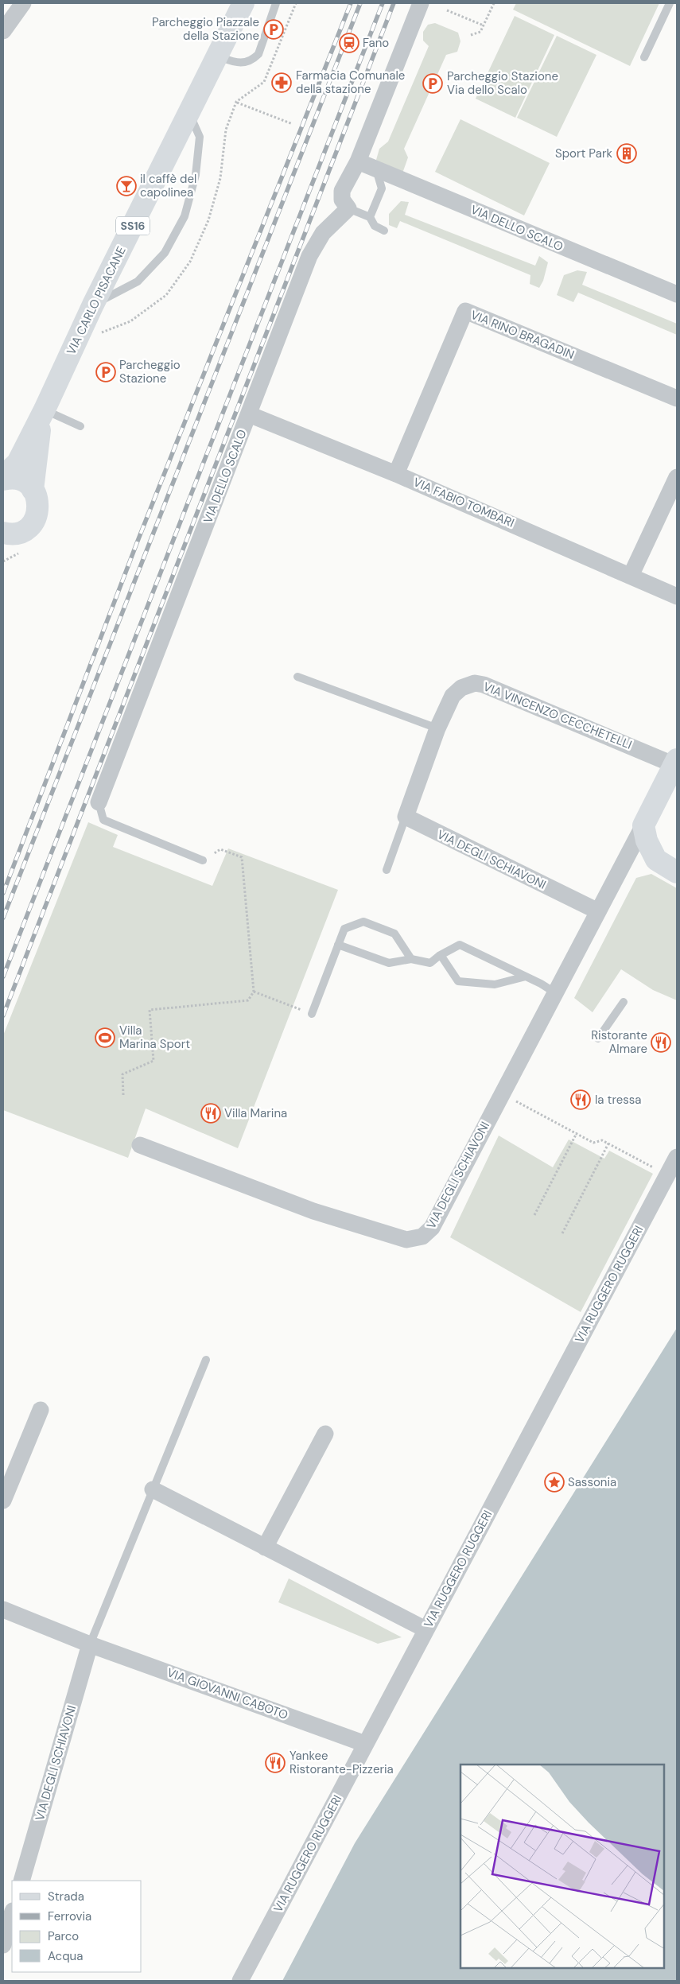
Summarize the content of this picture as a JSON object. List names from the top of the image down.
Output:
{
  "streets": {
    "main road": ["SS16", "VIA CARLO PISACANE"],
    "street": [
      "VIA DELLO SCALO",
      "VIA RINO BRAGADIN",
      "VIA FABIO TOMBARI",
      "VIA VINCENZO CECCHETELLI",
      "VIA DEGLI SCHIAVONI",
      "VIA RUGGERO RUGGERI",
      "VIA GIOVANNI CABOTO"
    ]
  },
  "crossings": [
    ["VIA DELLO SCALO", "VIA FABIO TOMBARI"],
    ["VIA RINO BRAGADIN", "VIA FABIO TOMBARI"],
    ["VIA VINCENZO CECCHETELLI", "VIA DEGLI SCHIAVONI"],
    ["VIA DEGLI SCHIAVONI", "VIA GIOVANNI CABOTO"],
    ["VIA RUGGERO RUGGERI", "VIA GIOVANNI CABOTO"]
  ],
  "places": {
    "parking": ["Parcheggio Piazzale della Stazione", "Parcheggio Stazione Via dello Scalo", "Parcheggio Stazione"],
    "station": ["Fano"],
    "pharmacy": ["Farmacia Comunale della stazione"],
    "building": ["Sport Park"],
    "bar": ["il caffè del capolinea"],
    "sports": ["Villa Marina Sport"],
    "restaurant": [
      "Ristorante Almare",
      "la tressa",
      "Villa Marina",
      "Yankee Ristorante-Pizzeria"
    ],
    "place": ["Sassonia"]
  },
  "legend": [
    "Strada",
    "Ferrovia",
    "Parco",
    "Acqua"
  ]
}
